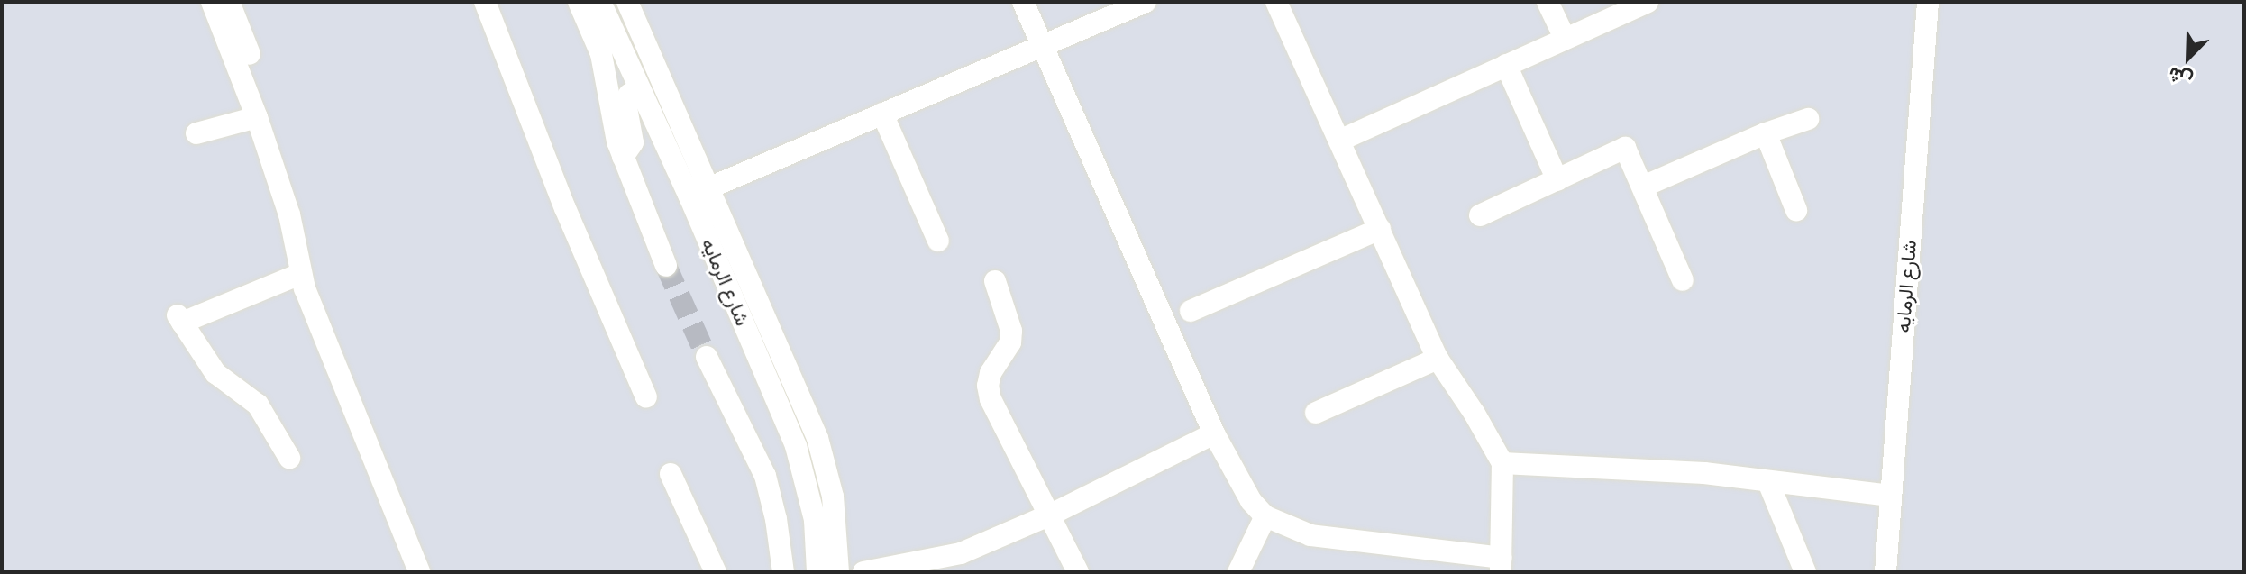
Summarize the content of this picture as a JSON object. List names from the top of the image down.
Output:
{
  "streets": {
    "street": ["شارع الرمايه"]
  },
  "north": "bottom left"
}
